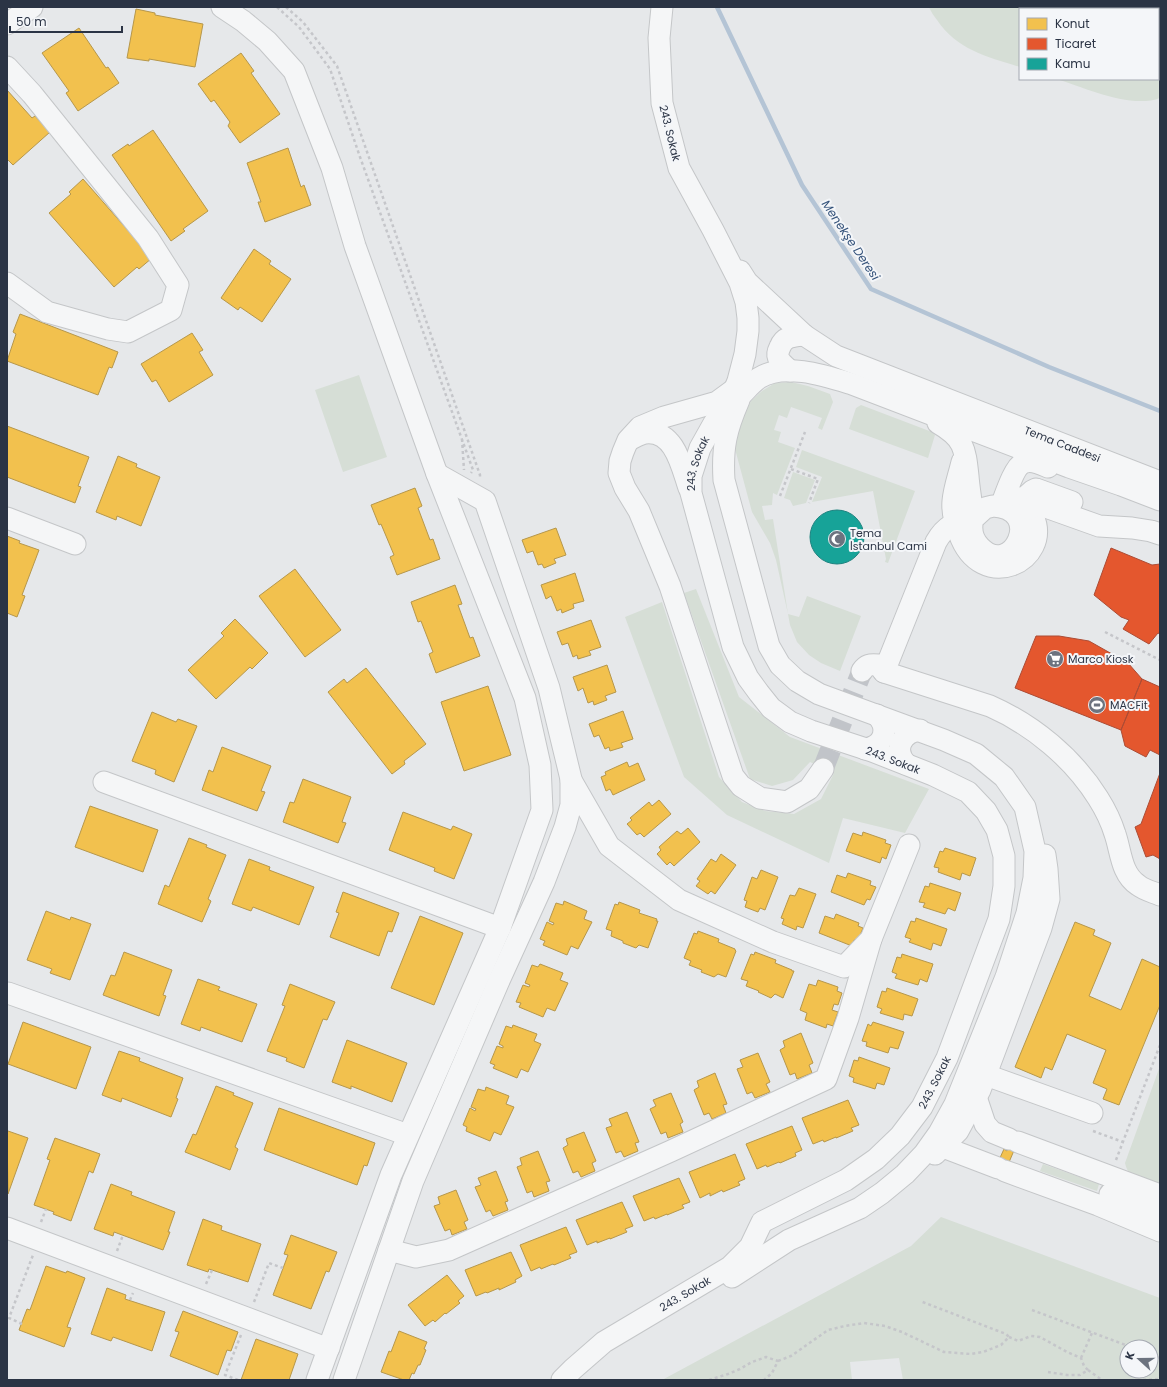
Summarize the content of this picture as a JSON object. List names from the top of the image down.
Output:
{
  "streets": {
    "street": ["243. Sokak", "Tema Caddesi"]
  },
  "crossings": [
    ["243. Sokak", "Tema Caddesi"]
  ],
  "water": ["Menekşe Deresi"],
  "places": {
    "mosque": ["Tema İstanbul Cami"],
    "supermarket": ["Marco Kiosk"],
    "sports": ["MACFit"]
  },
  "legend": ["Konut", "Ticaret", "Kamu"],
  "scale_bar": "50 m",
  "north": "left"
}
